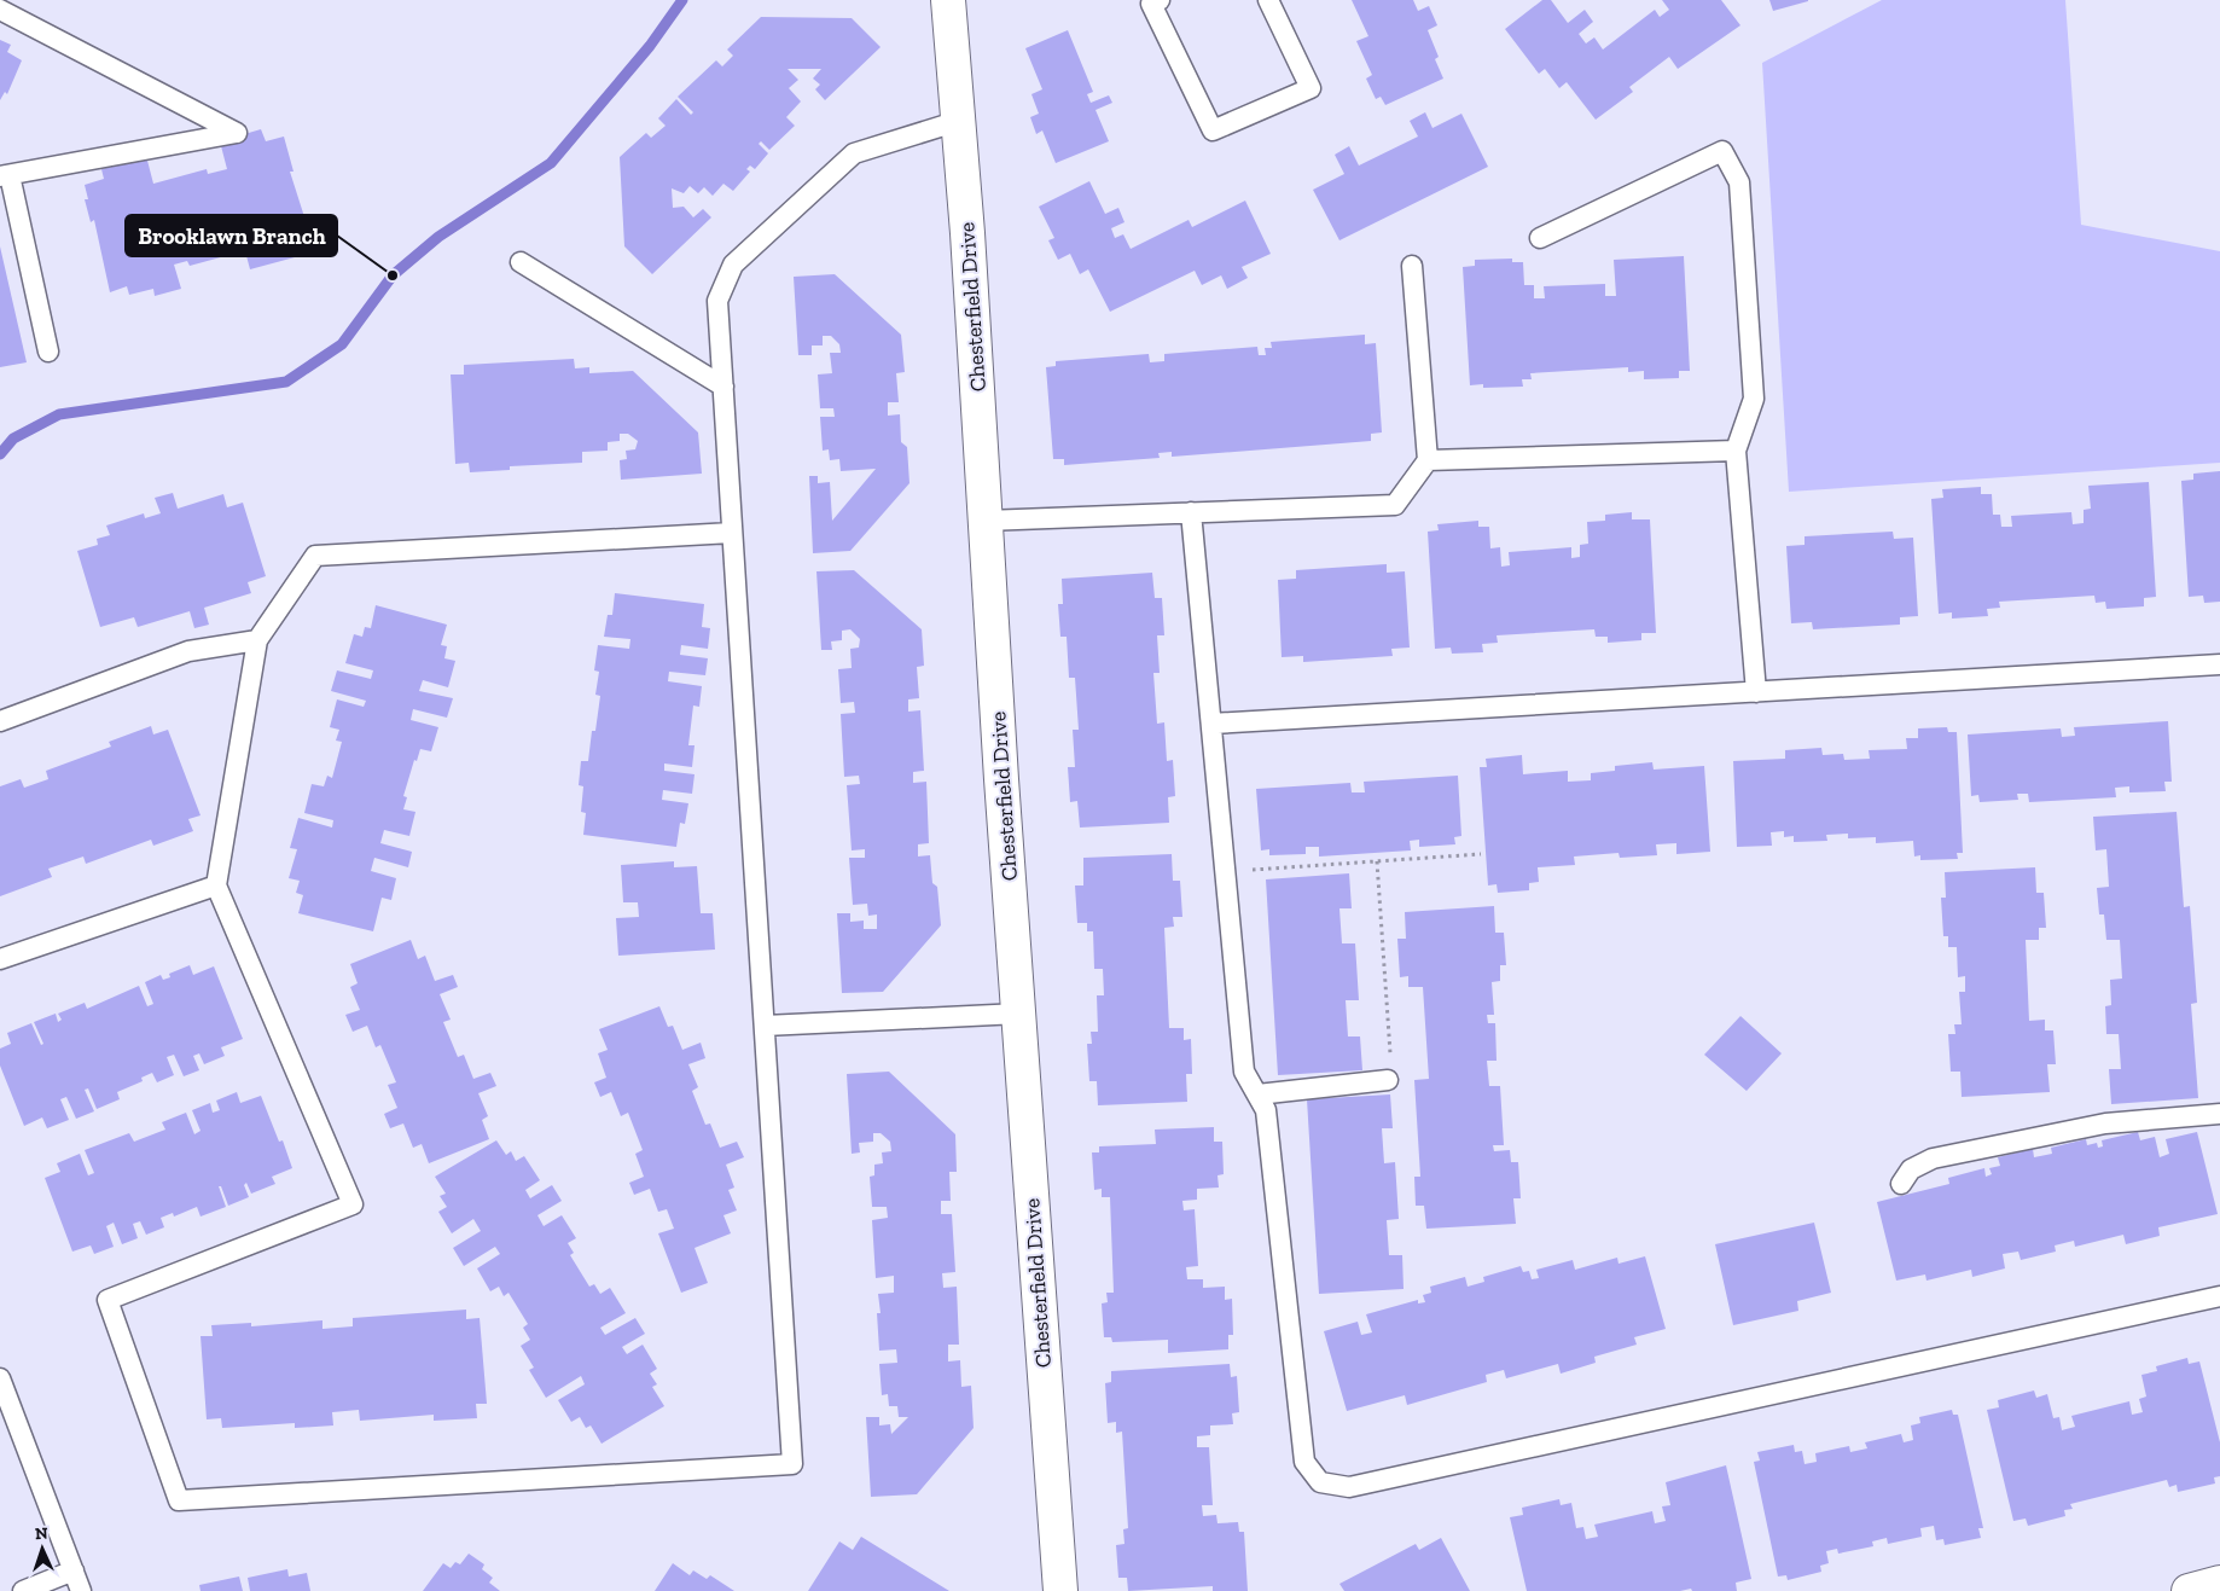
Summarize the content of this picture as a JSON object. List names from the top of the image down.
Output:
{
  "streets": {
    "street": ["Chesterfield Drive"]
  },
  "places": ["Brooklawn Branch"],
  "north": "top"
}
